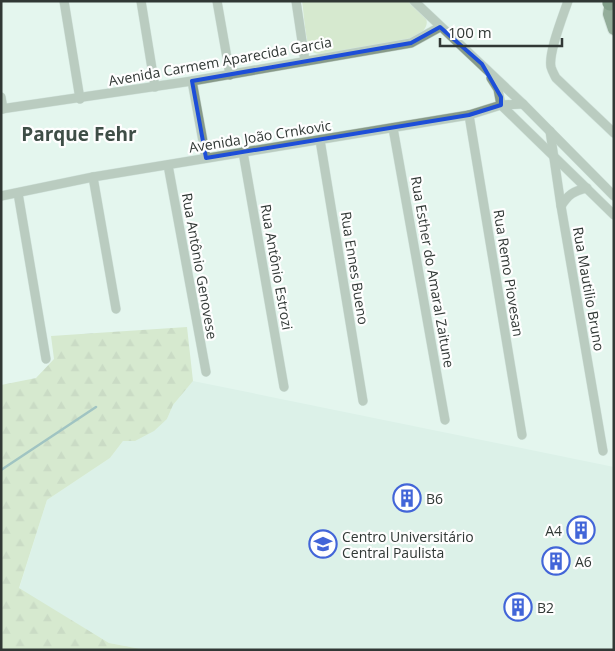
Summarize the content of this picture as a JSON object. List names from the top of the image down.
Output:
{
  "streets": {
    "street": [
      "Avenida Carmem Aparecida Garcia",
      "Avenida João Crnkovic",
      "Rua Antônio Genovese",
      "Rua Antônio Estrozi",
      "Rua Ennes Bueno",
      "Rua Esther do Amaral Zaitune",
      "Rua Remo Piovesan",
      "Rua Mautilio Bruno"
    ]
  },
  "crossings": [
    ["Avenida João Crnkovic", "Rua Antônio Genovese"],
    ["Avenida João Crnkovic", "Rua Antônio Estrozi"],
    ["Avenida João Crnkovic", "Rua Ennes Bueno"],
    ["Avenida João Crnkovic", "Rua Esther do Amaral Zaitune"],
    ["Avenida João Crnkovic", "Rua Remo Piovesan"]
  ],
  "districts": ["Parque Fehr"],
  "places": {
    "building": [
      "B6",
      "A4",
      "A6",
      "B2"
    ],
    "school or university": ["Centro Universitário Central Paulista"]
  },
  "scale_bar": "100 m"
}
